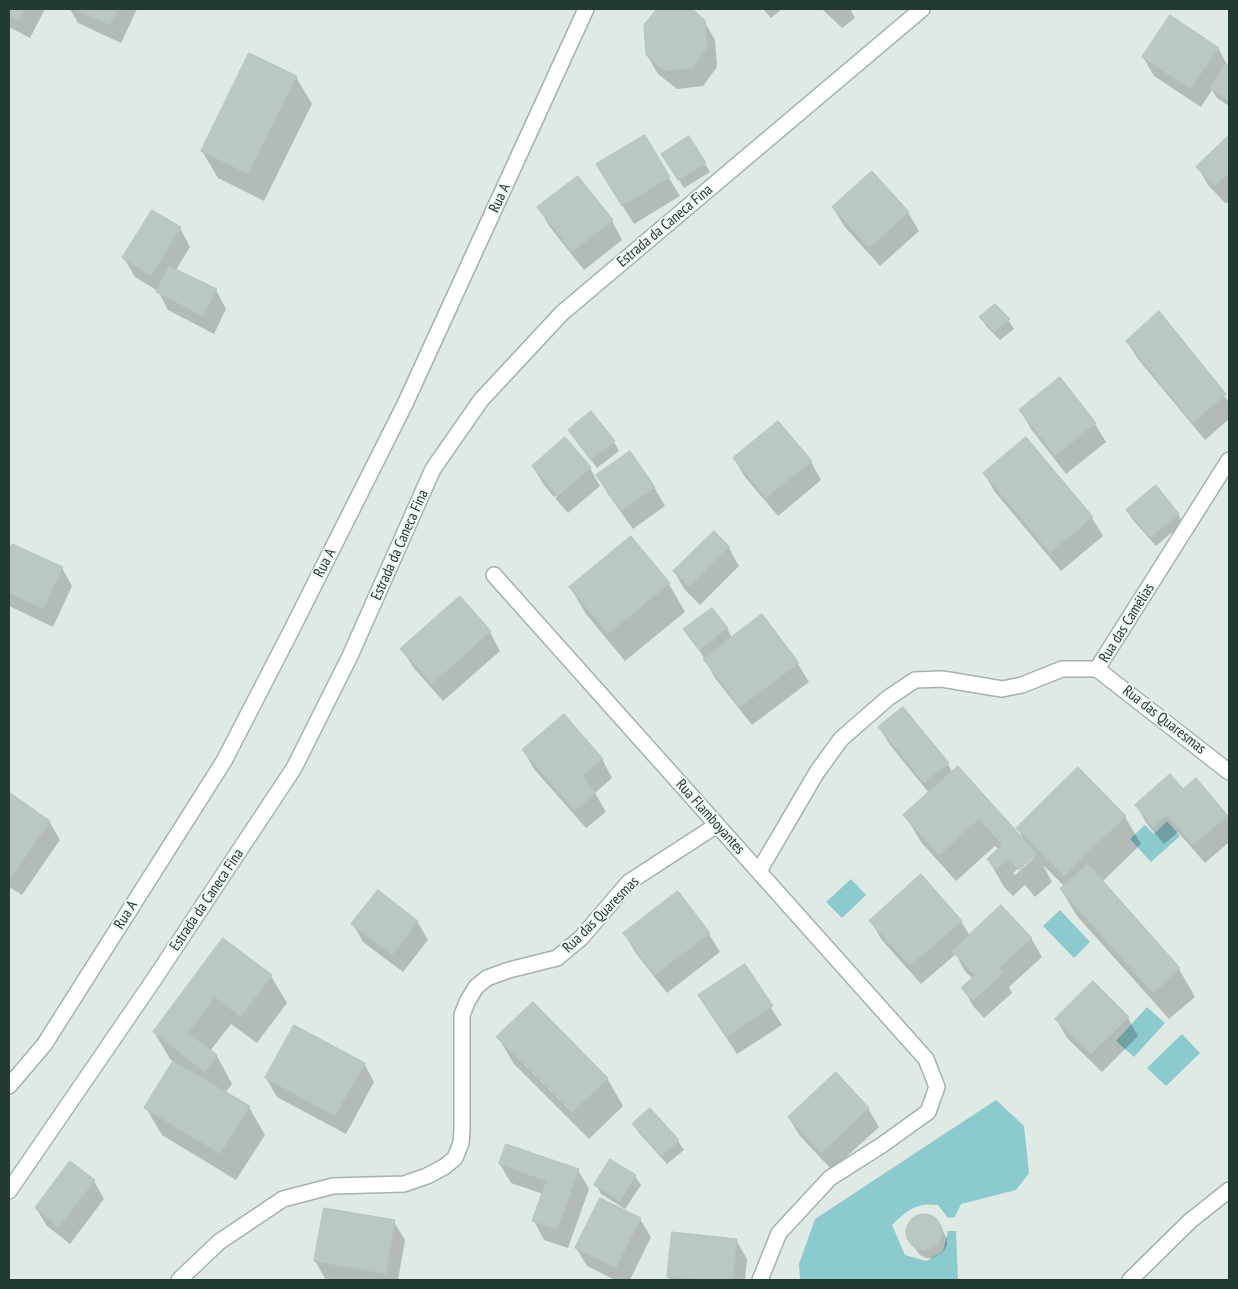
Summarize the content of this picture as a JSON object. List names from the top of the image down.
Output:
{
  "streets": {
    "street": [
      "Rua A",
      "Estrada da Caneca Fina",
      "Rua das Camélias",
      "Rua das Quaresmas",
      "Rua Flamboyantes"
    ]
  },
  "crossings": [
    ["Rua das Camélias", "Rua das Quaresmas"],
    ["Rua das Camélias", "Rua Flamboyantes"],
    ["Rua das Quaresmas", "Rua Flamboyantes"]
  ]
}
